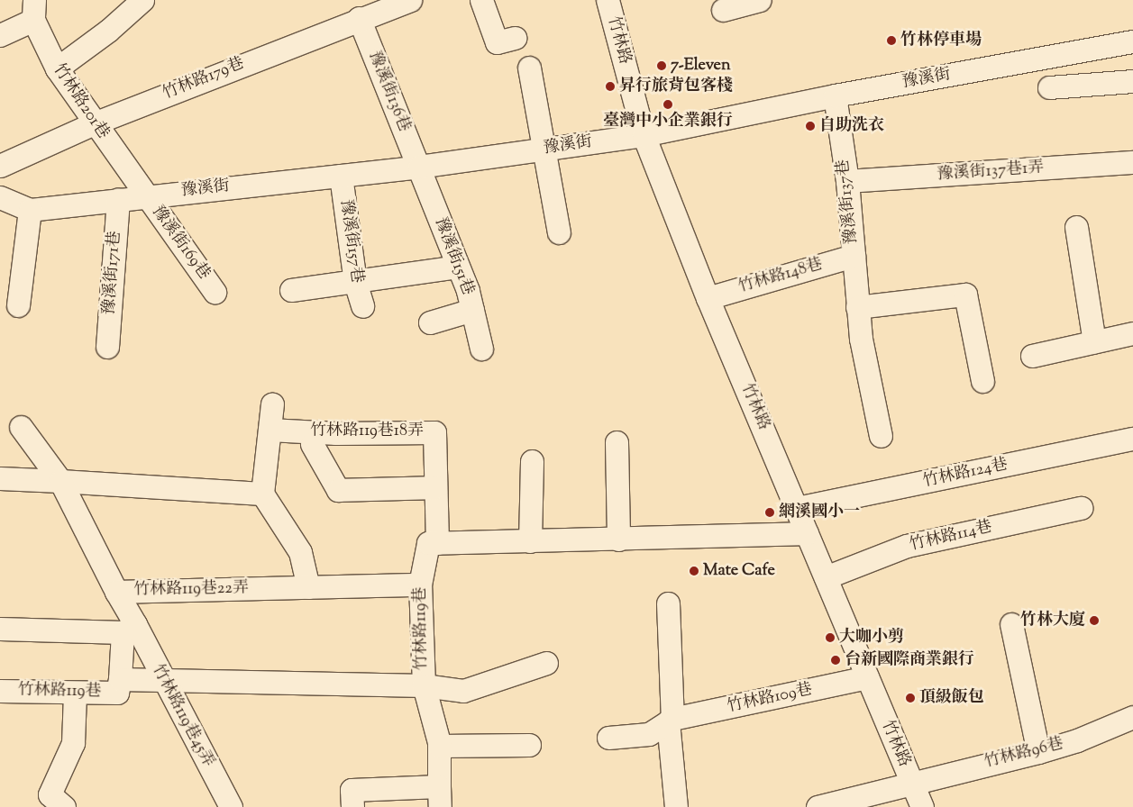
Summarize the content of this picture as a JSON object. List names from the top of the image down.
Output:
{
  "streets": {
    "street": [
      "竹林路",
      "竹林路179巷",
      "豫溪街",
      "豫溪街136巷",
      "竹林路201巷",
      "豫溪街137巷1弄",
      "豫溪街137巷",
      "豫溪街157巷",
      "豫溪街169巷",
      "豫溪街151巷",
      "豫溪街171巷",
      "竹林路148巷",
      "竹林路119巷18弄",
      "竹林路124巷",
      "竹林路114巷",
      "竹林路119巷22弄",
      "竹林路119巷",
      "竹林路109巷",
      "竹林路119巷45弄",
      "竹林路96巷"
    ]
  },
  "crossings": [
    ["竹林路", "豫溪街"],
    ["竹林路", "竹林路148巷"],
    ["竹林路", "竹林路124巷"],
    ["竹林路", "竹林路114巷"],
    ["竹林路", "竹林路109巷"],
    ["竹林路", "竹林路96巷"],
    ["竹林路179巷", "豫溪街136巷"],
    ["竹林路179巷", "竹林路201巷"],
    ["豫溪街", "豫溪街136巷"],
    ["豫溪街", "竹林路201巷"],
    ["豫溪街", "豫溪街137巷"],
    ["豫溪街", "豫溪街157巷"],
    ["豫溪街", "豫溪街169巷"],
    ["豫溪街", "豫溪街151巷"],
    ["豫溪街", "豫溪街171巷"],
    ["豫溪街136巷", "豫溪街151巷"],
    ["竹林路201巷", "豫溪街169巷"],
    ["豫溪街137巷1弄", "豫溪街137巷"],
    ["豫溪街137巷", "竹林路148巷"],
    ["竹林路119巷18弄", "竹林路119巷"],
    ["竹林路119巷22弄", "竹林路119巷"],
    ["竹林路119巷22弄", "竹林路119巷45弄"],
    ["竹林路119巷", "竹林路119巷45弄"]
  ],
  "places": [
    "竹林停車場",
    "7-Eleven",
    "昇行旅背包客棧",
    "臺灣中小企業銀行",
    "自助洗衣",
    "網溪國小一",
    "Mate Cafe",
    "竹林大廈",
    "大咖小剪",
    "台新國際商業銀行",
    "頂級飯包"
  ]
}
